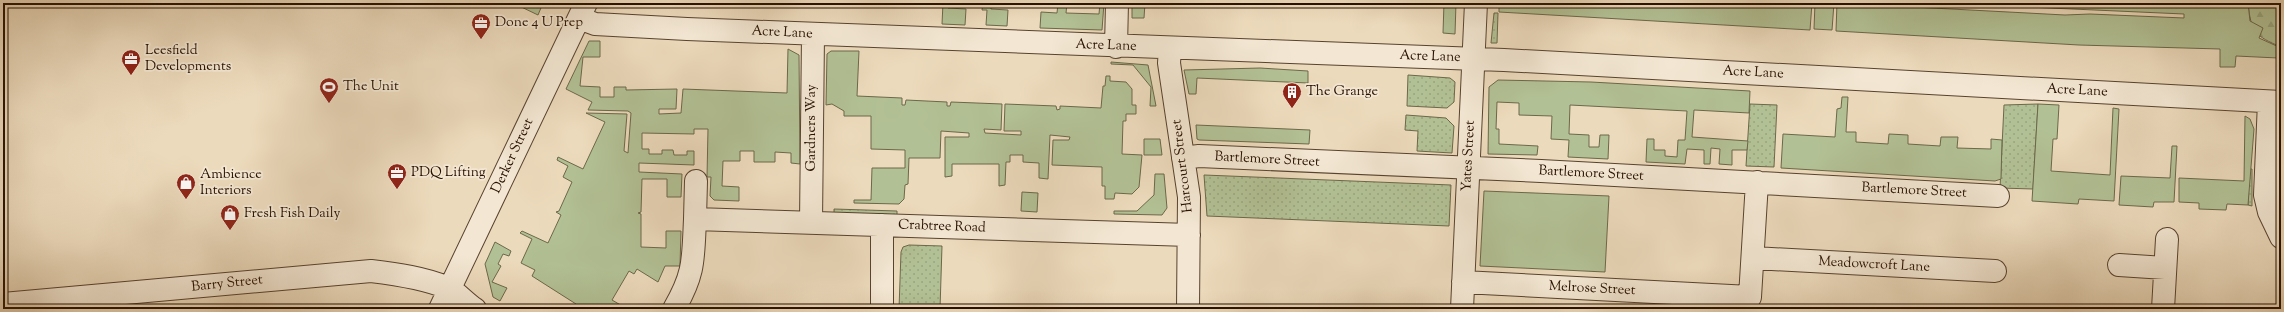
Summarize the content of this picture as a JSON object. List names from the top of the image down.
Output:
{
  "streets": {
    "street": [
      "Acre Lane",
      "Gardners Way",
      "Derker Street",
      "Yates Street",
      "Bartlemore Street",
      "Harcourt Street",
      "Crabtree Road",
      "Meadowcroft Lane",
      "Barry Street",
      "Melrose Street"
    ]
  },
  "crossings": [
    ["Acre Lane", "Gardners Way"],
    ["Acre Lane", "Derker Street"],
    ["Acre Lane", "Yates Street"],
    ["Acre Lane", "Harcourt Street"],
    ["Gardners Way", "Crabtree Road"],
    ["Derker Street", "Barry Street"],
    ["Yates Street", "Bartlemore Street"],
    ["Yates Street", "Melrose Street"],
    ["Bartlemore Street", "Harcourt Street"],
    ["Bartlemore Street", "Melrose Street"],
    ["Harcourt Street", "Crabtree Road"],
    ["Meadowcroft Lane", "Melrose Street"]
  ],
  "places": {
    "office": ["Done 4 U Prep", "Leesfield Developments", "PDQ Lifting"],
    "sports": ["The Unit"],
    "building": ["The Grange"],
    "shop": ["Ambience Interiors", "Fresh Fish Daily"]
  }
}
